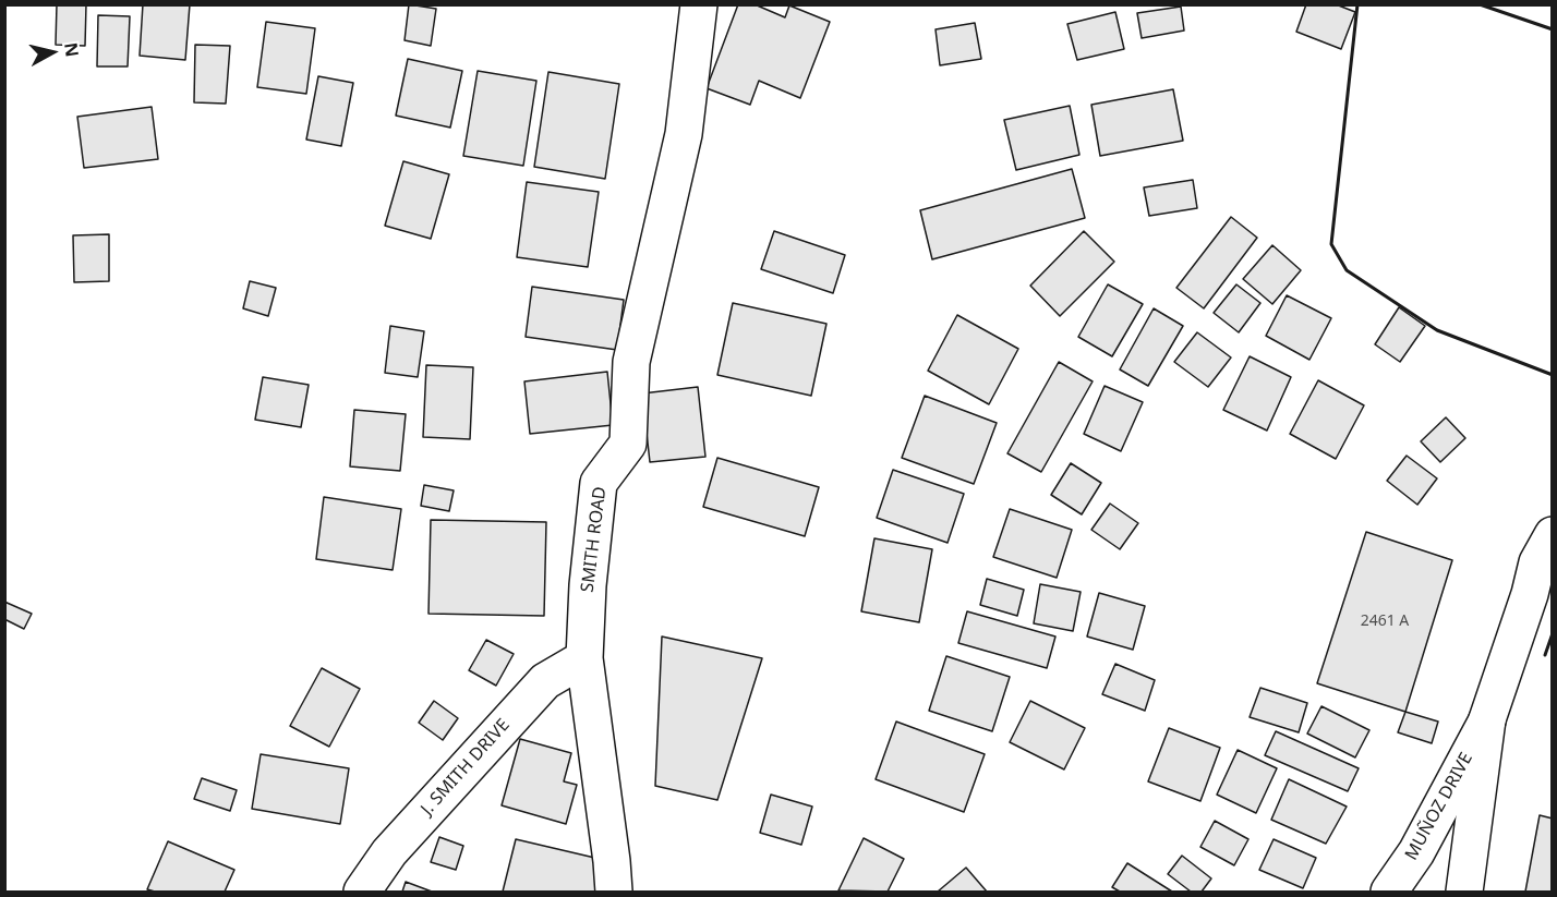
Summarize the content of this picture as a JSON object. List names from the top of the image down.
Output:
{
  "streets": {
    "main road": ["SMITH ROAD", "J. SMITH DRIVE", "MUÑOZ DRIVE"]
  },
  "crossings": [
    ["SMITH ROAD", "J. SMITH DRIVE"]
  ],
  "house_numbers": ["2461 A"],
  "north": "right"
}
